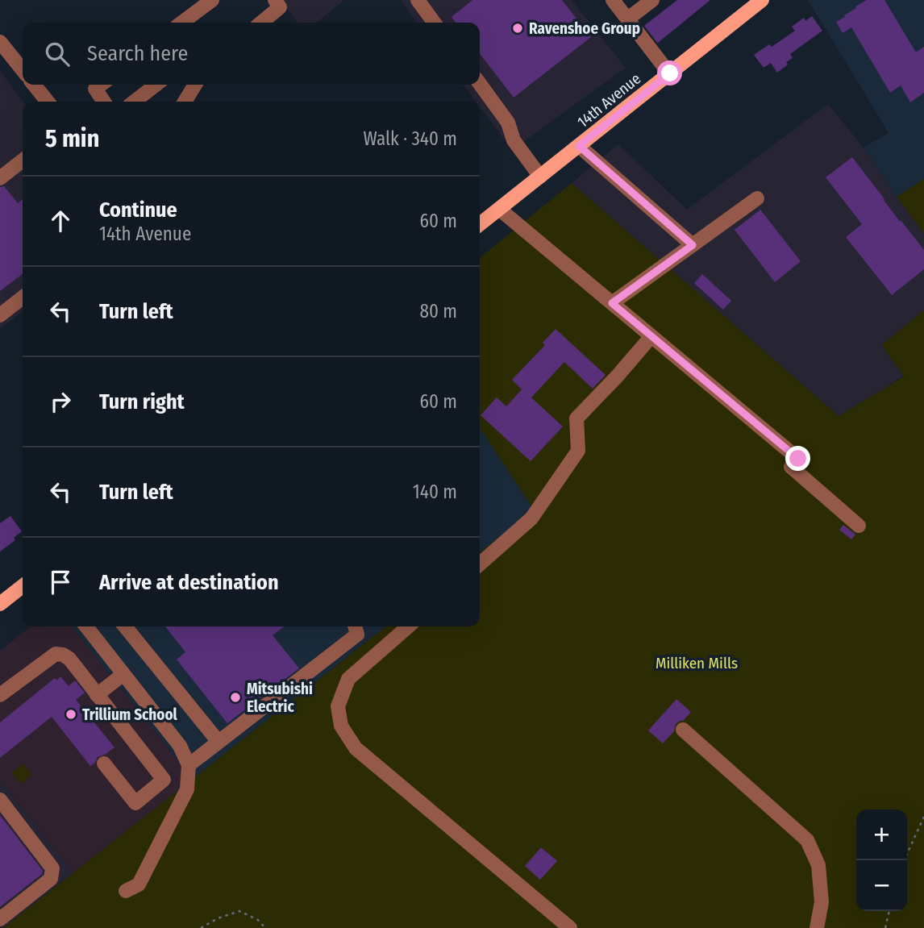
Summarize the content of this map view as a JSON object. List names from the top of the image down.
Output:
{
  "streets": {
    "main road": ["14th Avenue"]
  },
  "parks": ["Milliken Mills"],
  "places": ["Ravenshoe Group", "Mitsubishi Electric", "Trillium School"],
  "page": {
    "search": "Search here",
    "heading": ["5 min", "Walk · 340 m"],
    "list": [
      ["Continue", "14th Avenue", "60 m"],
      ["Turn left", "80 m"],
      ["Turn right", "60 m"],
      ["Turn left", "140 m"],
      "Arrive at destination"
    ],
    "map_buttons": ["+", "−"]
  }
}
